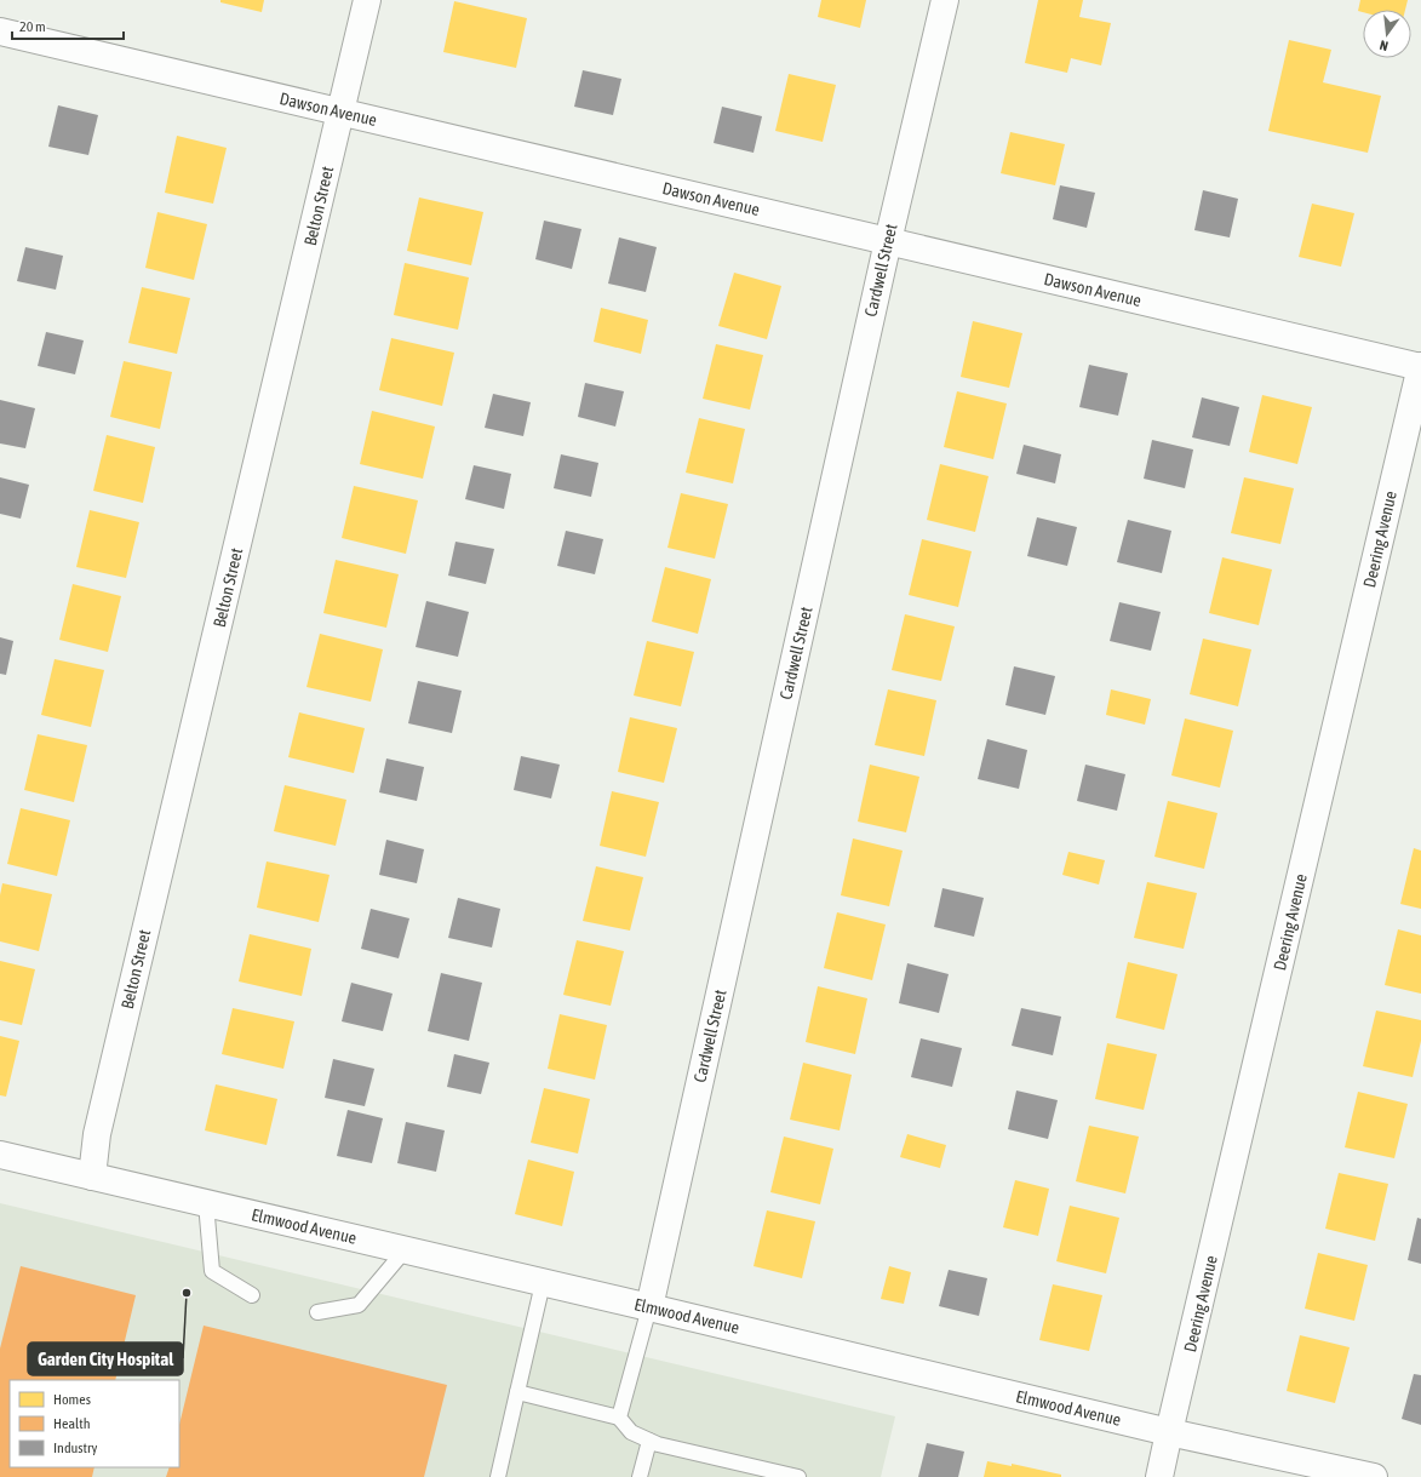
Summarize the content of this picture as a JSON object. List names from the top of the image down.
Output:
{
  "streets": {
    "street": [
      "Dawson Avenue",
      "Belton Street",
      "Cardwell Street",
      "Deering Avenue",
      "Elmwood Avenue"
    ]
  },
  "crossings": [
    ["Dawson Avenue", "Belton Street"],
    ["Dawson Avenue", "Cardwell Street"],
    ["Dawson Avenue", "Deering Avenue"],
    ["Belton Street", "Elmwood Avenue"],
    ["Cardwell Street", "Elmwood Avenue"],
    ["Deering Avenue", "Elmwood Avenue"]
  ],
  "places": ["Garden City Hospital"],
  "legend": ["Homes", "Health", "Industry"],
  "scale_bar": "20 m",
  "north": "bottom"
}
